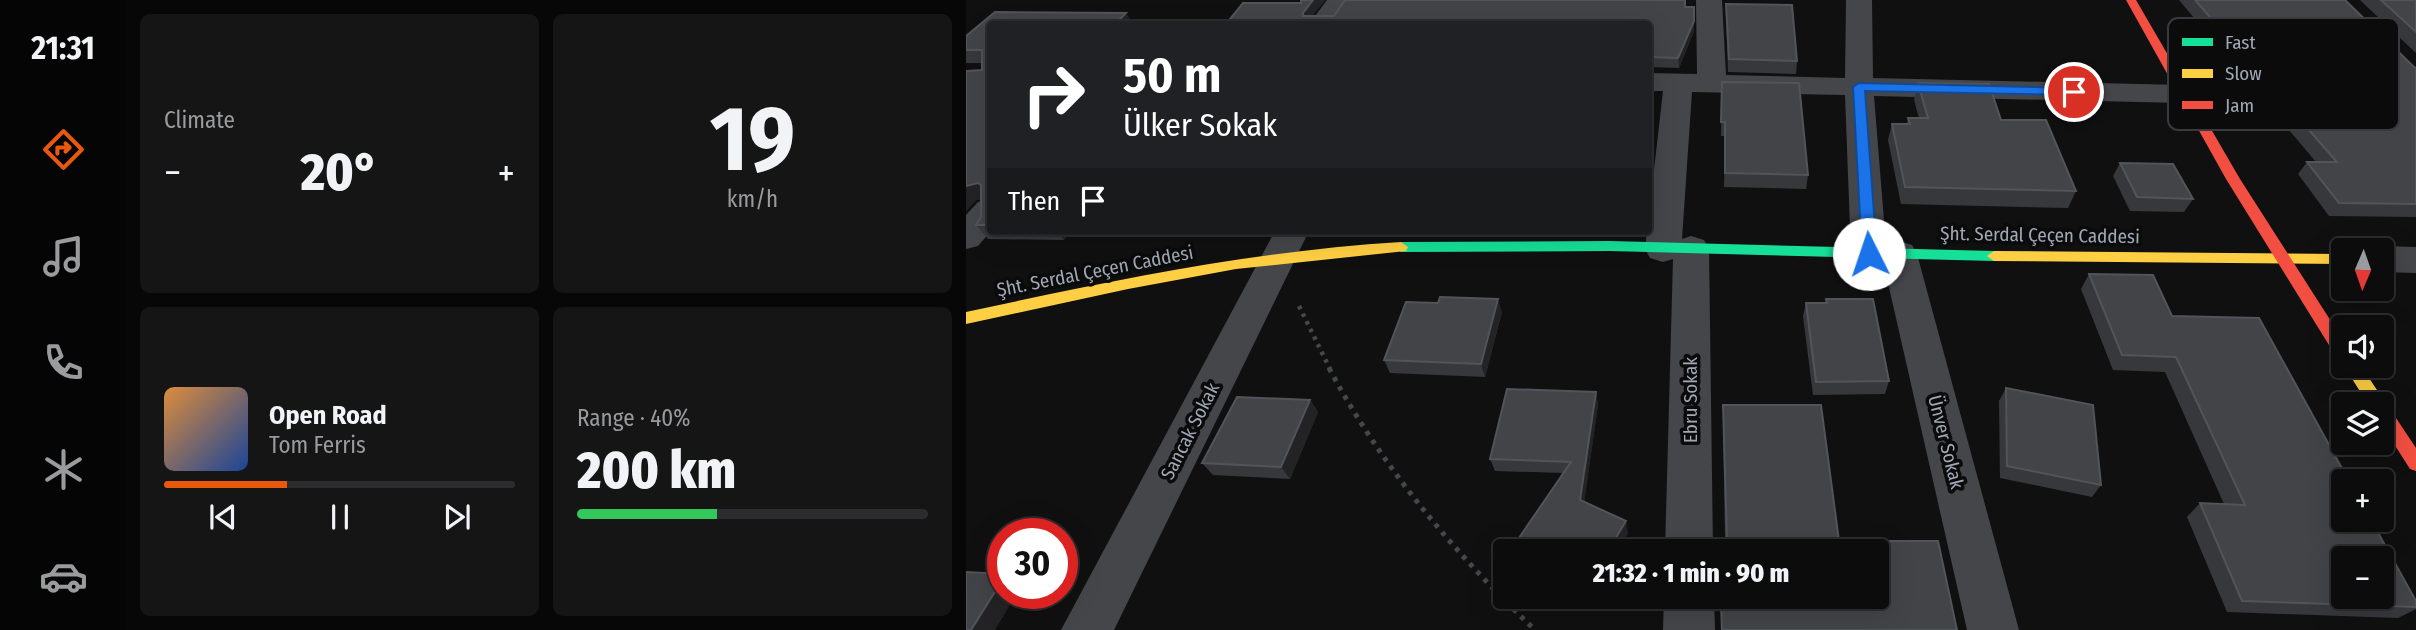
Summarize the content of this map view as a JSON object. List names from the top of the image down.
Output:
{
  "streets": {
    "street": [
      "Şht. Serdal Çeçen Caddesi",
      "Ebru Sokak",
      "Sancak Sokak",
      "Ünver Sokak"
    ]
  },
  "crossings": [
    ["Şht. Serdal Çeçen Caddesi", "Ebru Sokak"],
    ["Şht. Serdal Çeçen Caddesi", "Sancak Sokak"],
    ["Şht. Serdal Çeçen Caddesi", "Ünver Sokak"]
  ],
  "legend": ["Fast", "Slow", "Jam"],
  "north": "bottom",
  "page": {
    "tabs": "21:31",
    "tile": [
      "Climate",
      ["19", "km/h"],
      ["Range · 40%", "200 km"]
    ],
    "turn": ["50 m", "Ülker Sokak"],
    "heat": ["−", "20°", "+"],
    "then": "Then",
    "map_buttons": ["+", "−"],
    "song": ["Open Road", "Tom Ferris"],
    "limit": "30",
    "trip": "21:32 · 1 min · 90 m"
  }
}
